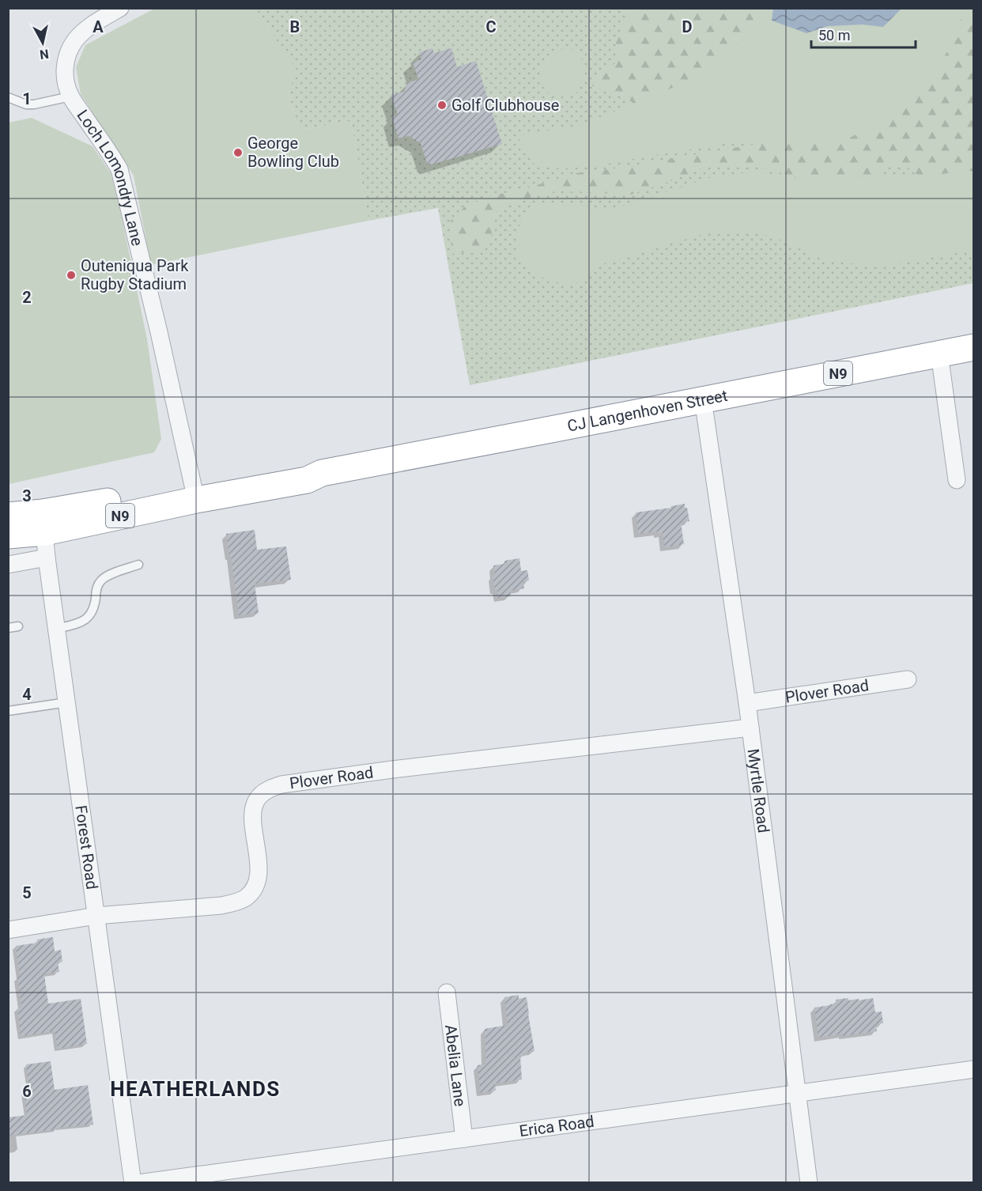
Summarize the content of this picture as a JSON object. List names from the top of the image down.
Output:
{
  "streets": {
    "highway": ["N9", "CJ Langenhoven Street"],
    "street": [
      "Loch Lomondry Lane",
      "Plover Road",
      "Myrtle Road",
      "Forest Road",
      "Abelia Lane",
      "Erica Road"
    ]
  },
  "crossings": [
    ["Loch Lomondry Lane", "CJ Langenhoven Street"],
    ["CJ Langenhoven Street", "Myrtle Road"],
    ["CJ Langenhoven Street", "Forest Road"],
    ["Plover Road", "Myrtle Road"],
    ["Plover Road", "Forest Road"],
    ["Myrtle Road", "Erica Road"],
    ["Abelia Lane", "Erica Road"]
  ],
  "districts": ["HEATHERLANDS"],
  "places": ["Golf Clubhouse", "George Bowling Club", "Outeniqua Park Rugby Stadium"],
  "scale_bar": "50 m",
  "north": "bottom",
  "grid": {
    "columns": [
      "A",
      "B",
      "C",
      "D"
    ],
    "rows": [
      "1",
      "2",
      "3",
      "4",
      "5",
      "6"
    ]
  }
}
